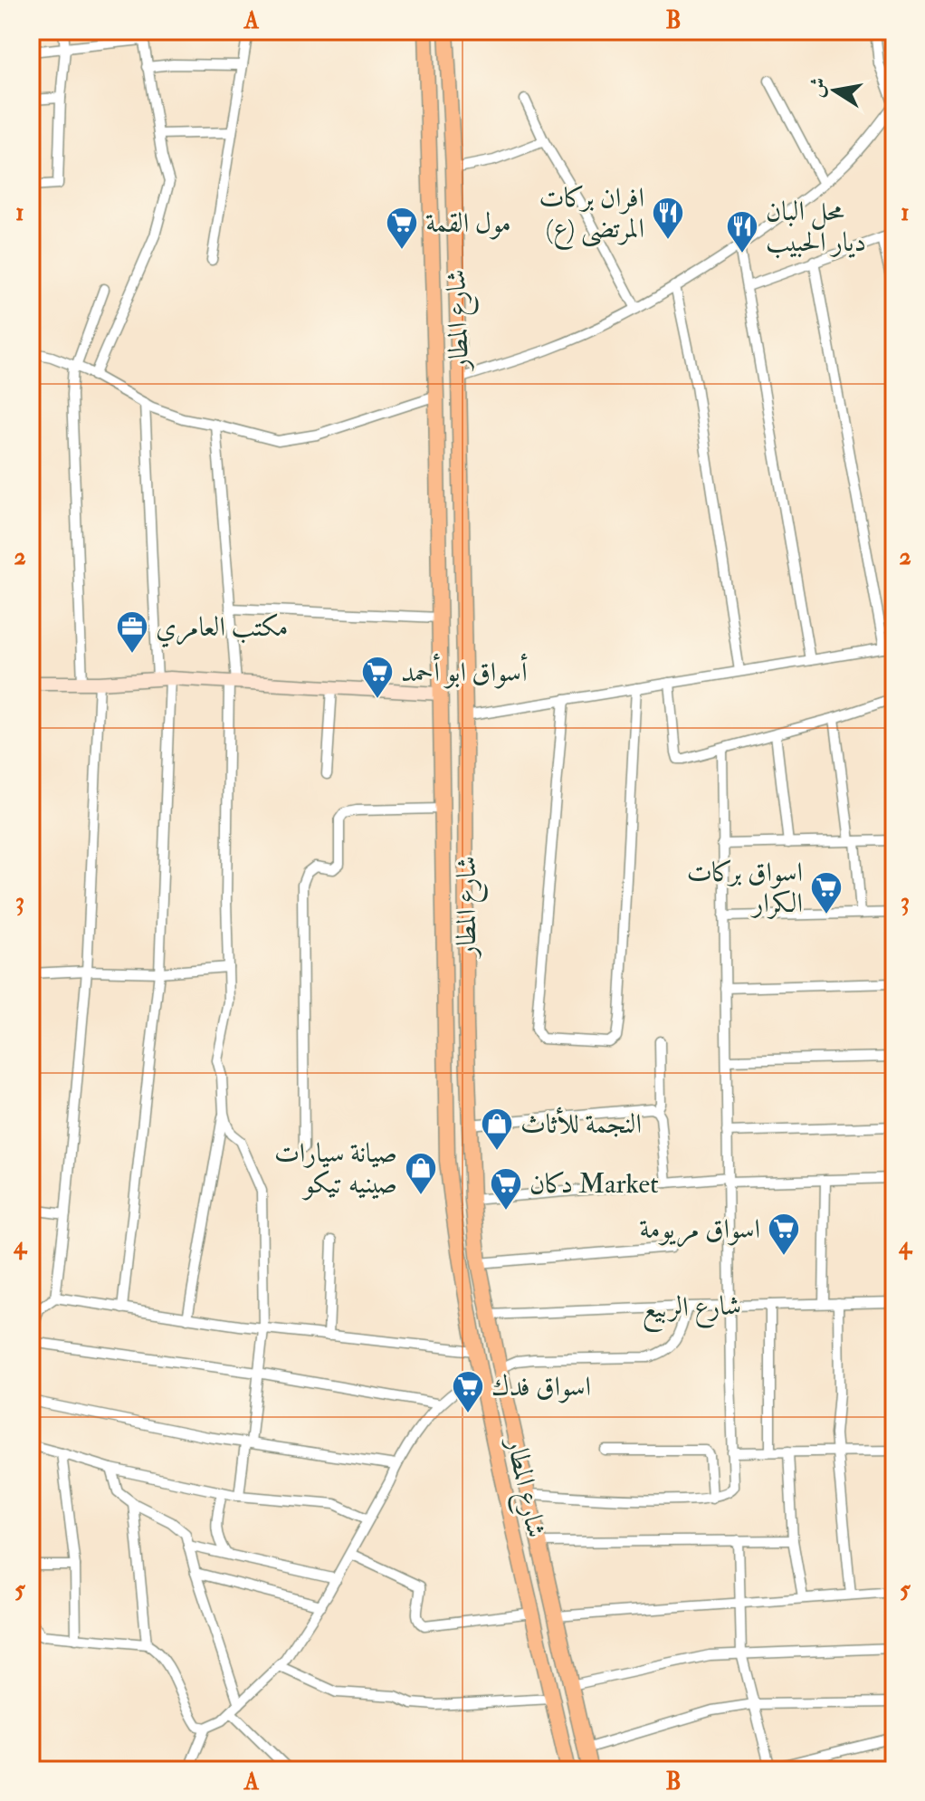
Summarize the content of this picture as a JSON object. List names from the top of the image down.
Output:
{
  "streets": {
    "main road": ["شارع المطار"],
    "street": ["شارع الربيع"]
  },
  "crossings": [
    ["شارع المطار", "شارع الربيع"]
  ],
  "places": {
    "restaurant": ["افران بركات المرتضى (ع)", "محل البان ديار الحبيب"],
    "supermarket": [
      "مول القمة",
      "أسواق ابو أحمد",
      "اسواق بركات الكرار",
      "دكان Market",
      "اسواق مريومة",
      "اسواق فدك"
    ],
    "office": ["مكتب العامري"],
    "shop": ["النجمة للأثاث", "صيانة سيارات صينيه تيكو"]
  },
  "north": "left",
  "grid": {
    "columns": ["A", "B"],
    "rows": [
      "1",
      "2",
      "3",
      "4",
      "5"
    ]
  }
}
